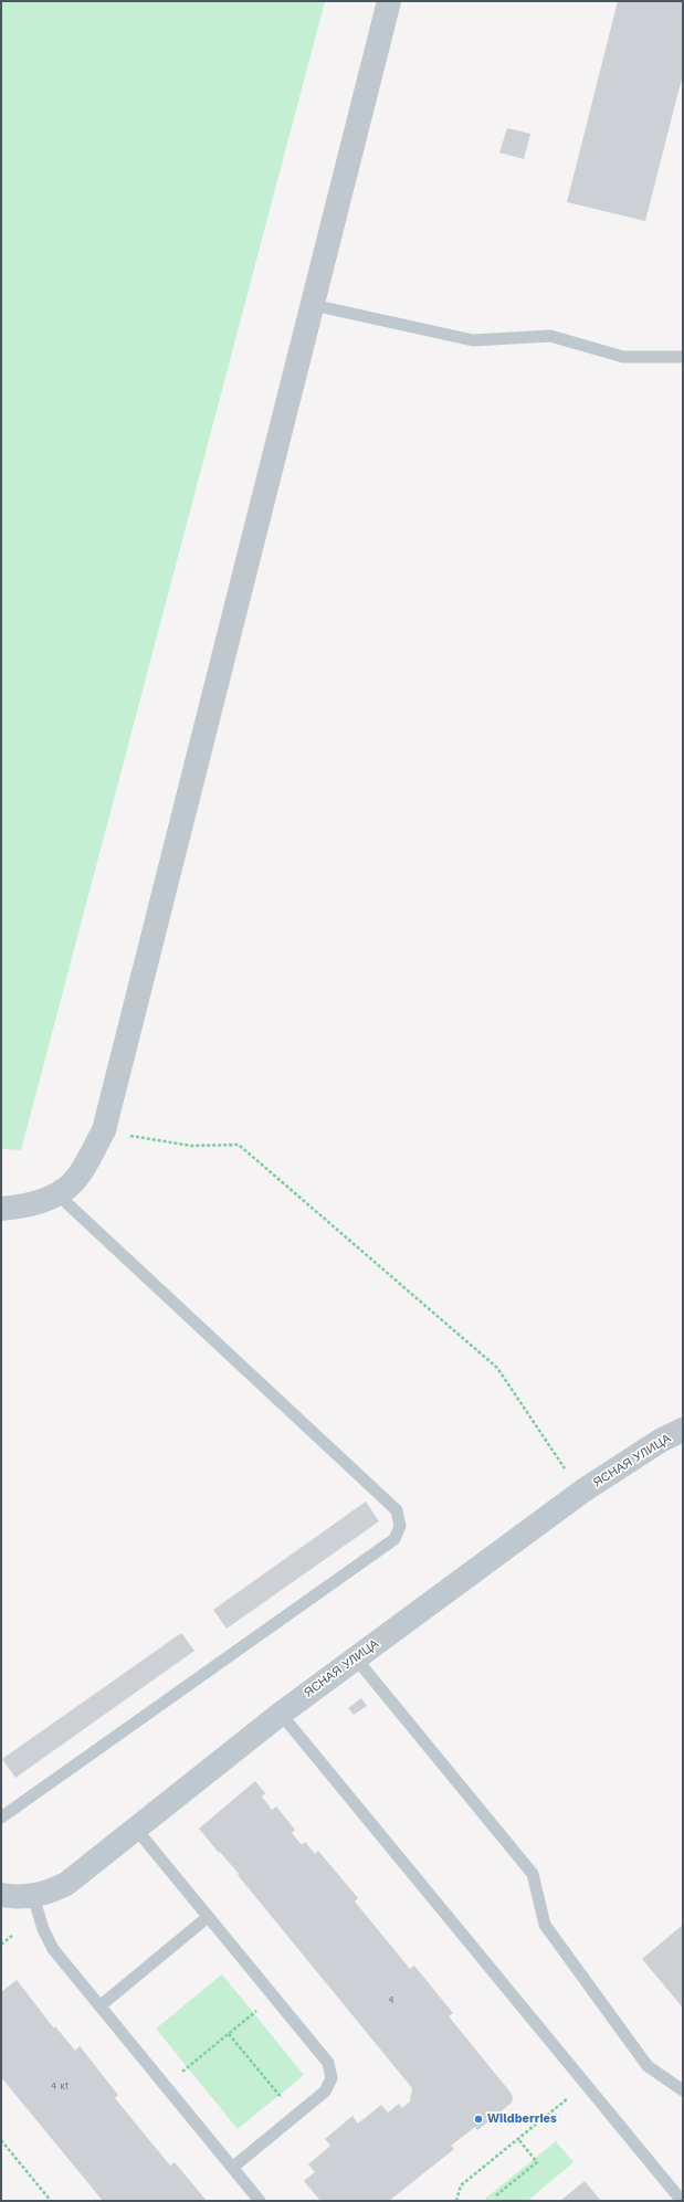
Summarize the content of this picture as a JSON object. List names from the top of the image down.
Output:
{
  "streets": {
    "street": ["ЯСНАЯ УЛИЦА"]
  },
  "places": ["Wildberries"],
  "house_numbers": ["4", "4 к1"]
}
